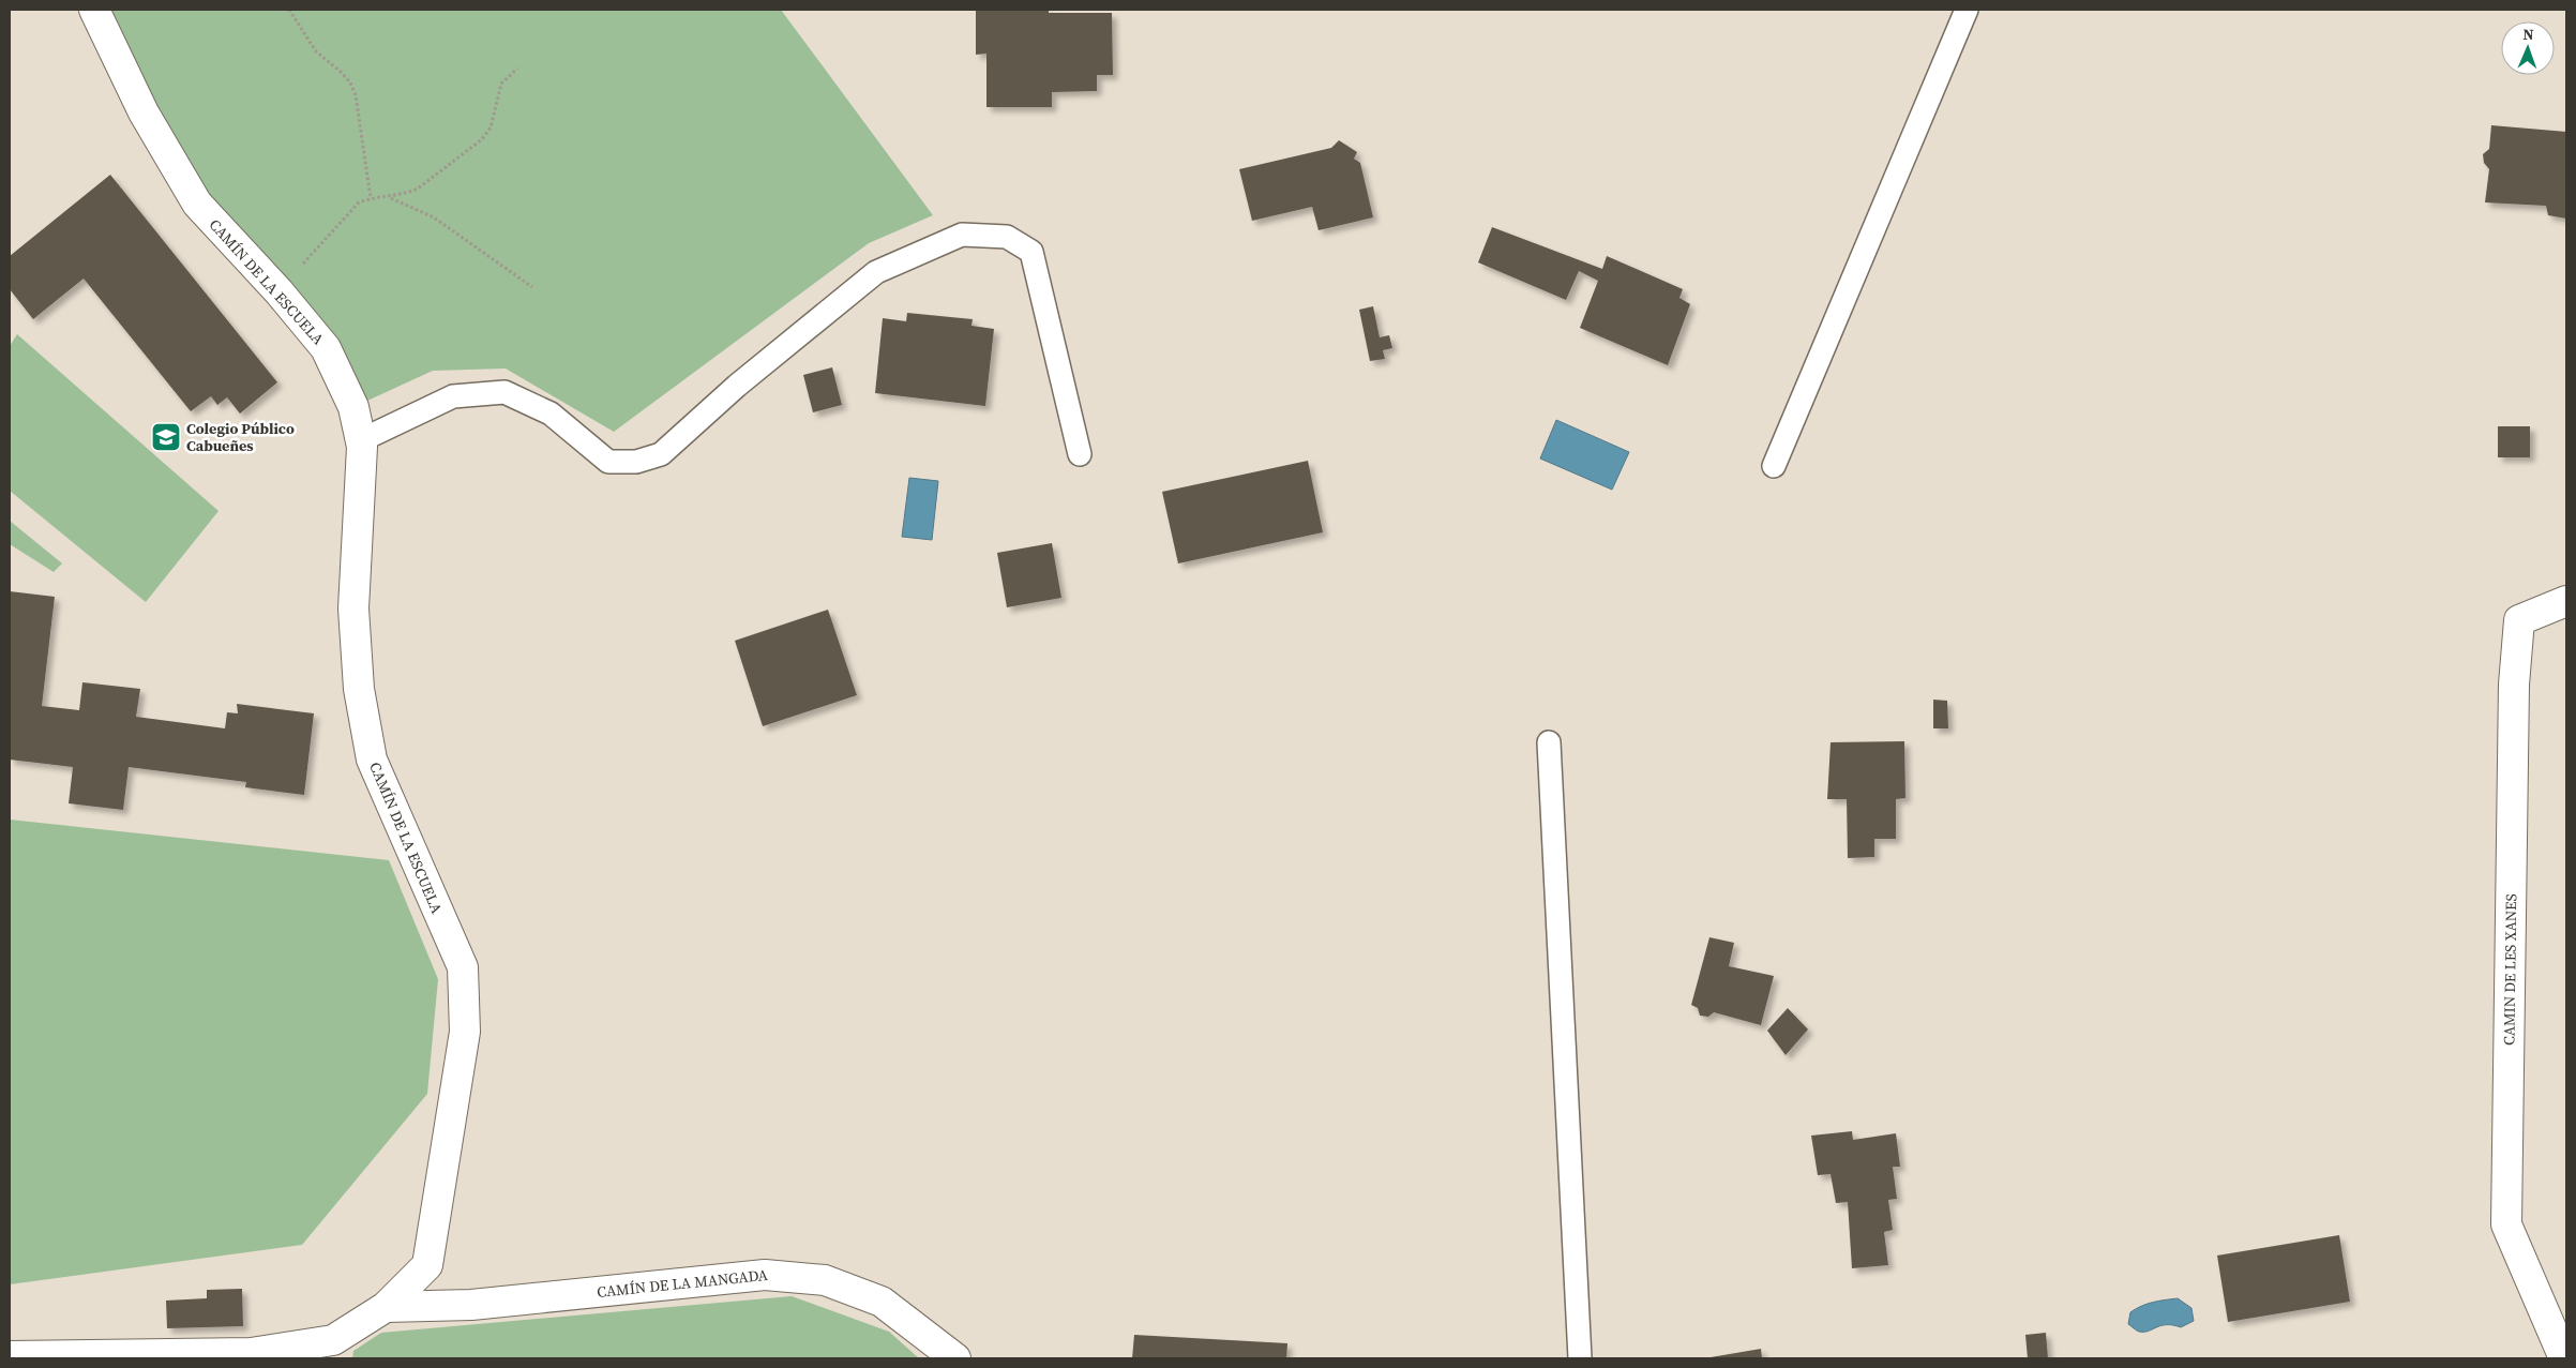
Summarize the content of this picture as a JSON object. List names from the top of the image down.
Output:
{
  "streets": {
    "street": ["CAMÍN DE LA ESCUELA", "CAMIN DE LES XANES", "CAMÍN DE LA MANGADA"]
  },
  "crossings": [
    ["CAMÍN DE LA ESCUELA", "CAMÍN DE LA MANGADA"]
  ],
  "places": {
    "school or university": ["Colegio Público Cabueñes"]
  },
  "north": "top"
}
